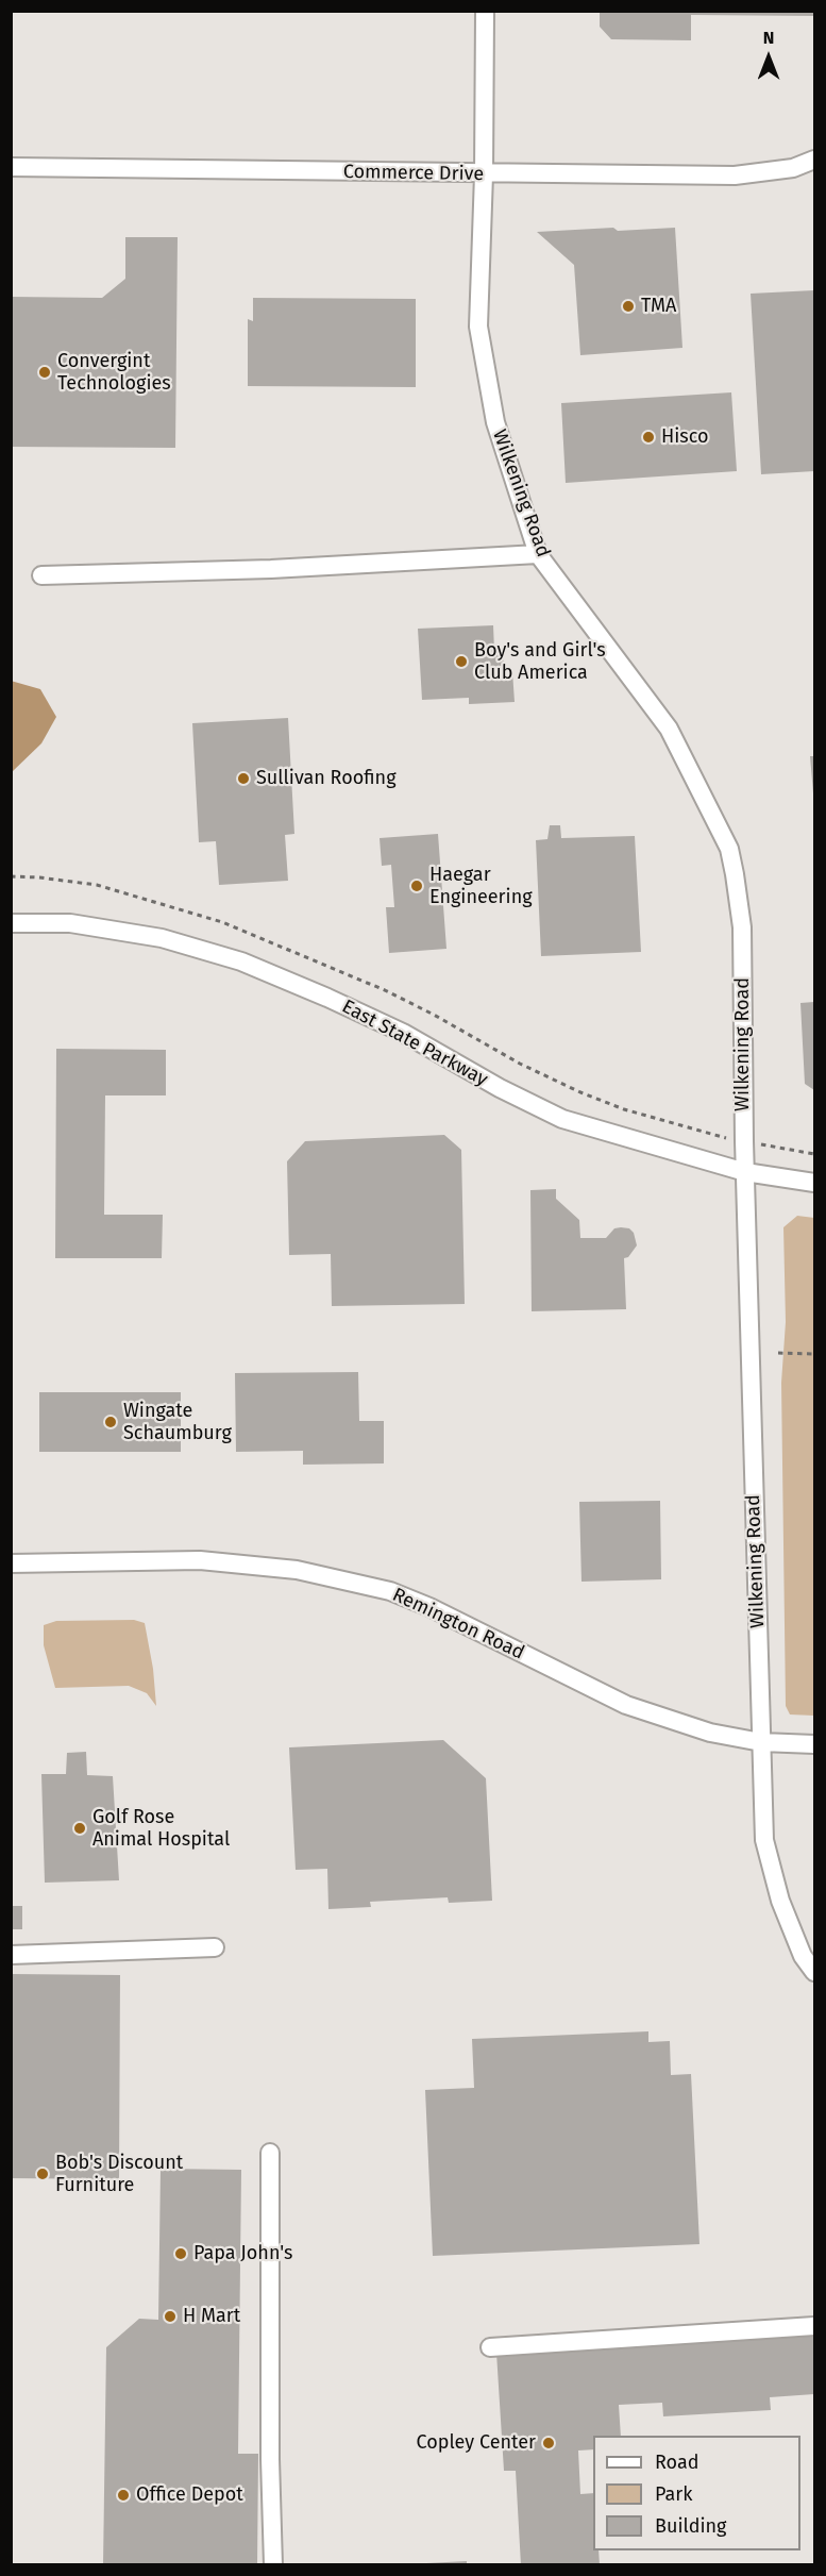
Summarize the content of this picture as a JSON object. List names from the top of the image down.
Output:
{
  "streets": {
    "street": [
      "Commerce Drive",
      "Wilkening Road",
      "East State Parkway",
      "Remington Road"
    ]
  },
  "crossings": [
    ["Commerce Drive", "Wilkening Road"],
    ["Wilkening Road", "East State Parkway"],
    ["Wilkening Road", "Remington Road"]
  ],
  "places": [
    "TMA",
    "Convergint Technologies",
    "Hisco",
    "Boy's and Girl's Club America",
    "Sullivan Roofing",
    "Haegar Engineering",
    "Wingate Schaumburg",
    "Golf Rose Animal Hospital",
    "Bob's Discount Furniture",
    "Papa John's",
    "H Mart",
    "Copley Center",
    "Office Depot"
  ],
  "legend": ["Road", "Park", "Building"],
  "north": "top"
}
